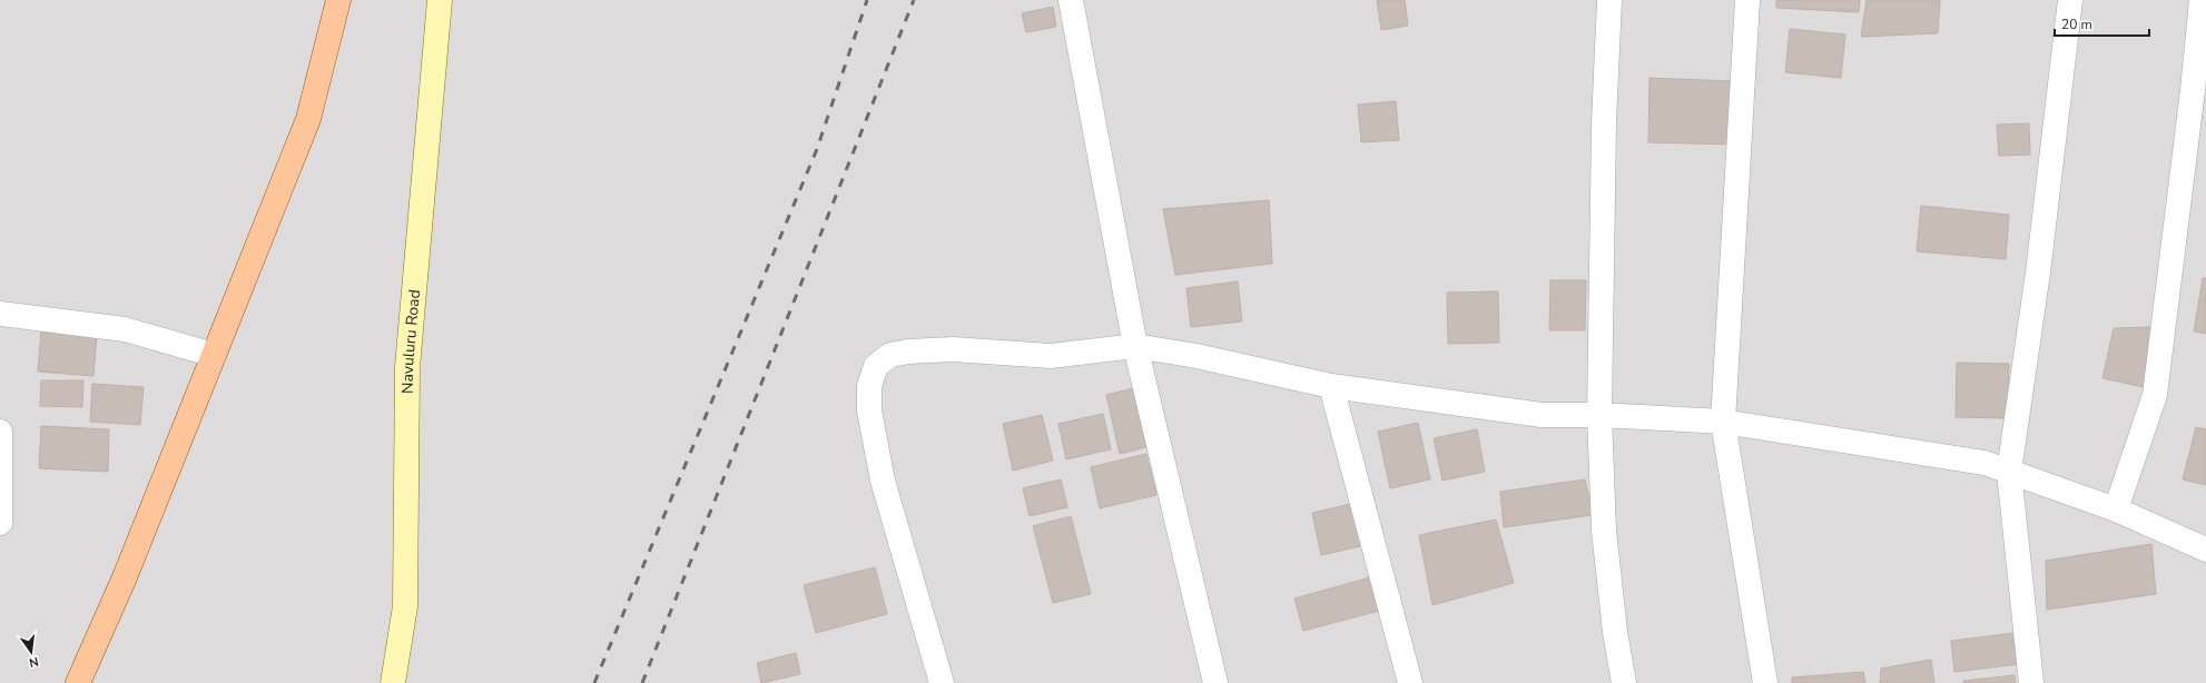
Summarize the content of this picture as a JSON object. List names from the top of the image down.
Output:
{
  "streets": {
    "street": ["Navuluru Road"]
  },
  "scale_bar": "20 m",
  "north": "bottom"
}
